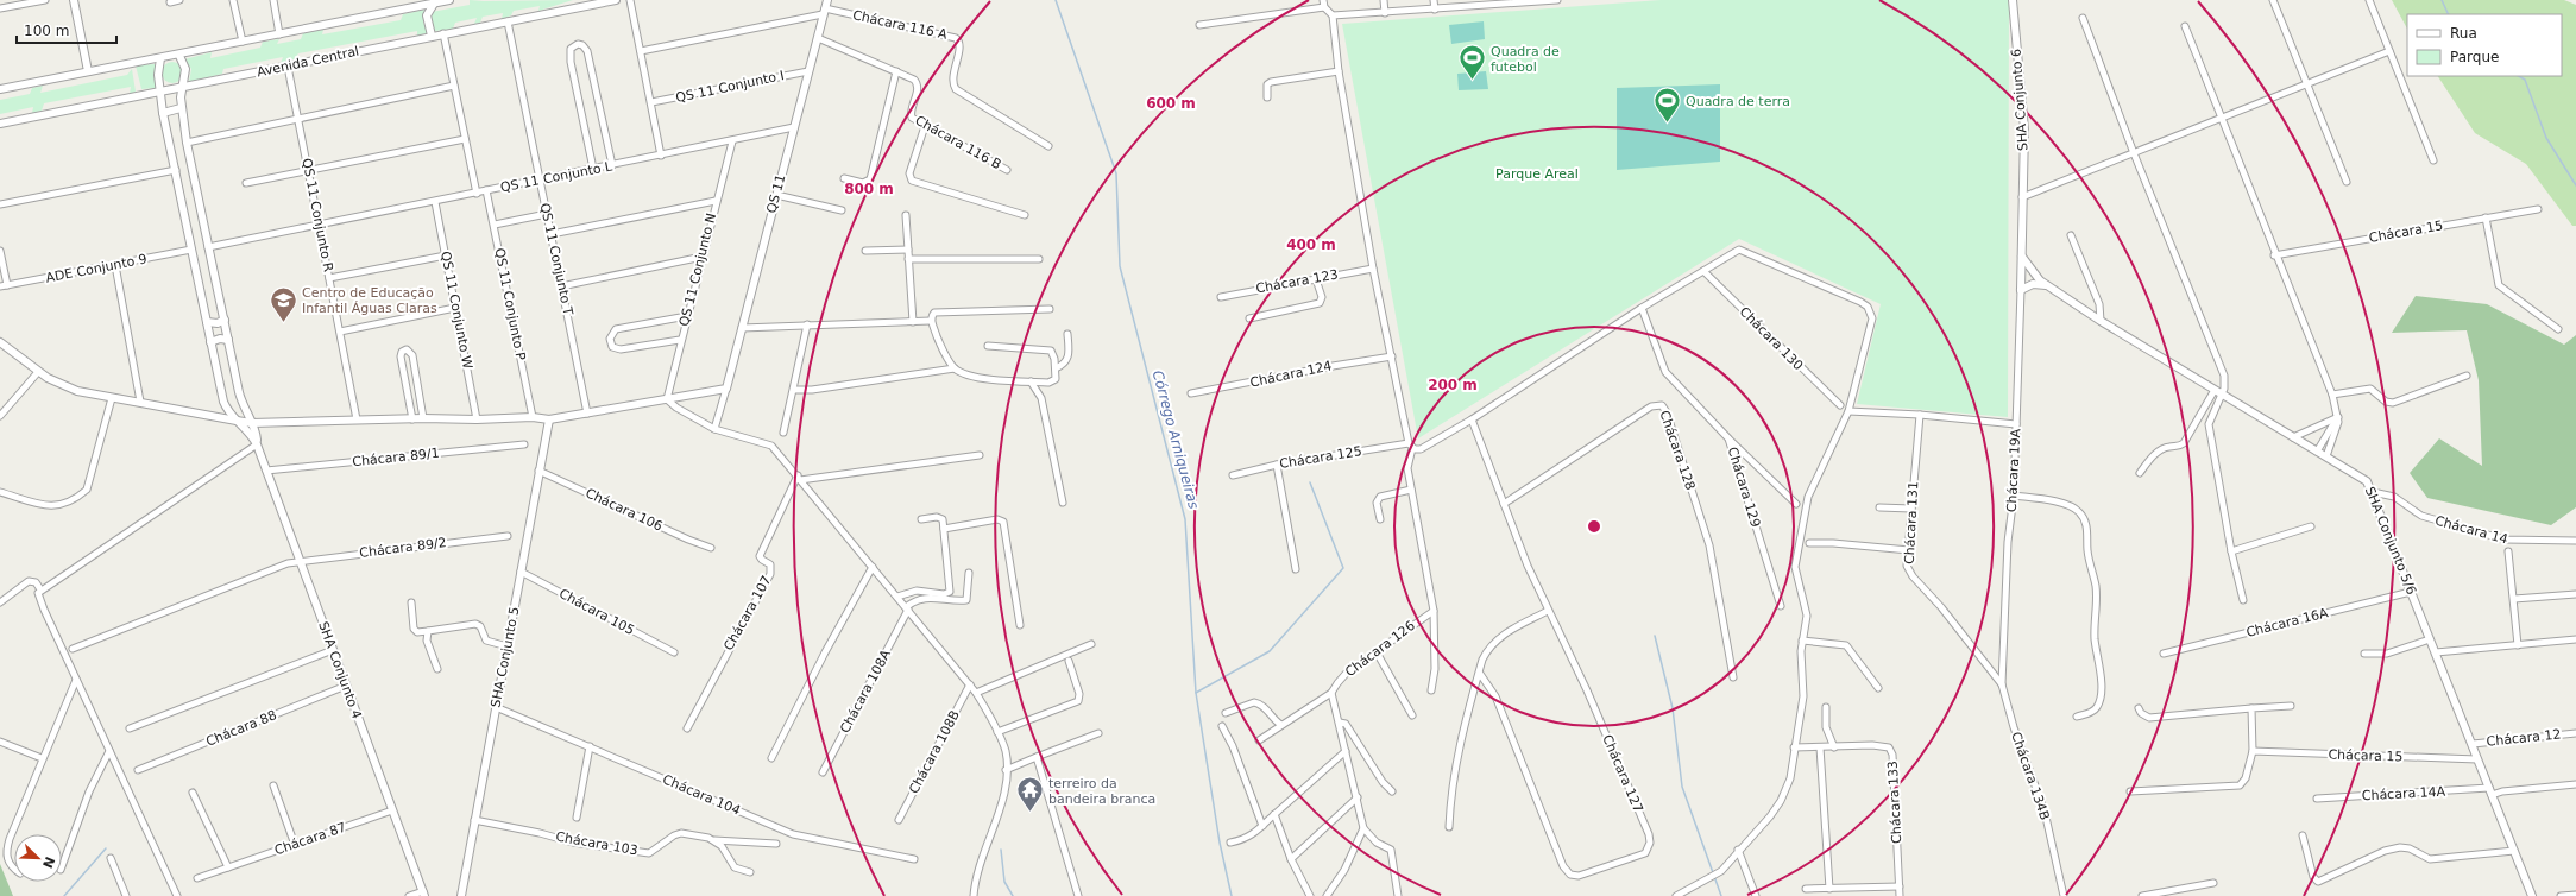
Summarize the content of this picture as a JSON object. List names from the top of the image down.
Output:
{
  "streets": {
    "street": [
      "Chácara 116 A",
      "Avenida Central",
      "QS 11 Conjunto I",
      "SHA Conjunto 6",
      "Chácara 116 B",
      "QS 11 Conjunto L",
      "QS 11",
      "QS 11 Conjunto R",
      "Chácara 15",
      "QS 11 Conjunto T",
      "ADE Conjunto 9",
      "QS 11 Conjunto N",
      "Chácara 123",
      "QS 11 Conjunto P",
      "QS 11 Conjunto W",
      "Chácara 130",
      "Chácara 124",
      "Chácara 128",
      "Chácara 89/1",
      "Chácara 125",
      "Chácara 19A",
      "Chácara 129",
      "Chácara 106",
      "Chácara 131",
      "Chácara 14",
      "SHA Conjunto 5/6",
      "Chácara 89/2",
      "Chácara 105",
      "Chácara 107",
      "Chácara 16A",
      "Chácara 126",
      "SHA Conjunto 5",
      "SHA Conjunto 4",
      "Chácara 108A",
      "Chácara 88",
      "Chácara 12",
      "Chácara 108B",
      "Chácara 127",
      "Chácara 134B",
      "Chácara 14A",
      "Chácara 104",
      "Chácara 133",
      "Chácara 87",
      "Chácara 103"
    ]
  },
  "crossings": [
    ["Chácara 116 A", "QS 11"],
    ["Avenida Central", "QS 11 Conjunto R"],
    ["Avenida Central", "QS 11 Conjunto T"],
    ["Avenida Central", "SHA Conjunto 4"],
    ["QS 11 Conjunto I", "QS 11"],
    ["SHA Conjunto 6", "Chácara 19A"],
    ["SHA Conjunto 6", "SHA Conjunto 5/6"],
    ["Chácara 116 B", "QS 11"],
    ["QS 11 Conjunto L", "QS 11"],
    ["QS 11 Conjunto L", "QS 11 Conjunto R"],
    ["QS 11 Conjunto L", "QS 11 Conjunto T"],
    ["QS 11 Conjunto L", "QS 11 Conjunto N"],
    ["QS 11 Conjunto L", "QS 11 Conjunto P"],
    ["QS 11 Conjunto L", "QS 11 Conjunto W"],
    ["QS 11 Conjunto L", "SHA Conjunto 4"],
    ["Chácara 15", "SHA Conjunto 5/6"],
    ["Chácara 130", "Chácara 125"],
    ["Chácara 128", "Chácara 127"],
    ["Chácara 89/1", "SHA Conjunto 4"],
    ["Chácara 125", "Chácara 129"],
    ["Chácara 125", "Chácara 127"],
    ["Chácara 19A", "Chácara 131"],
    ["Chácara 19A", "SHA Conjunto 5/6"],
    ["Chácara 19A", "Chácara 134B"],
    ["Chácara 106", "SHA Conjunto 5"],
    ["Chácara 131", "Chácara 134B"],
    ["Chácara 14", "SHA Conjunto 5/6"],
    ["SHA Conjunto 5/6", "Chácara 16A"],
    ["SHA Conjunto 5/6", "Chácara 12"],
    ["SHA Conjunto 5/6", "Chácara 14A"],
    ["Chácara 89/2", "SHA Conjunto 4"],
    ["Chácara 105", "SHA Conjunto 5"],
    ["SHA Conjunto 5", "Chácara 104"],
    ["SHA Conjunto 5", "Chácara 103"],
    ["SHA Conjunto 4", "Chácara 88"],
    ["SHA Conjunto 4", "Chácara 87"]
  ],
  "water": ["Córrego Arniqueiras"],
  "parks": ["Parque Areal"],
  "places": {
    "sports": ["Quadra de futebol", "Quadra de terra"],
    "school or university": ["Centro de Educação Infantil Águas Claras"],
    "temple": ["terreiro da bandeira branca"]
  },
  "legend": ["Rua", "Parque"],
  "scale_bar": "100 m",
  "north": "bottom right",
  "rings": [
    "600 m",
    "800 m",
    "400 m",
    "200 m"
  ]
}
